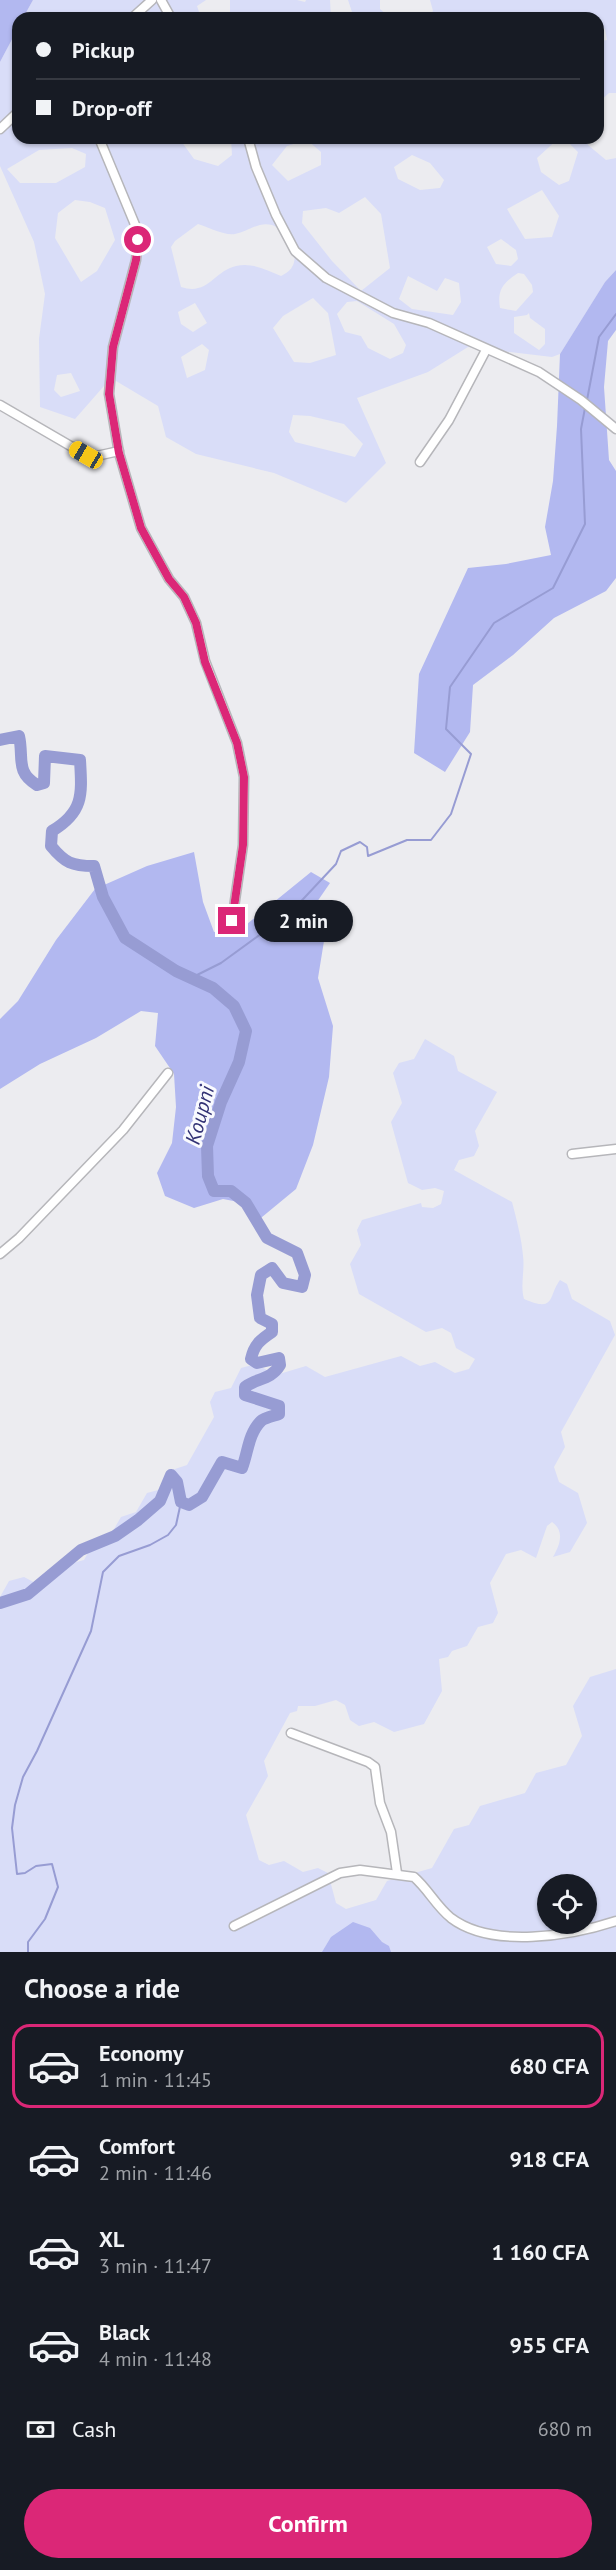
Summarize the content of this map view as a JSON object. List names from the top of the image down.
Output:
{
  "water": ["Koupni"],
  "page": {
    "banner": ["Pickup", "Drop-off"],
    "bubble": "2 min",
    "heading": "Choose a ride",
    "list": [
      {
        "name": "Economy",
        "note": "1 min · 11:45",
        "value": "680 CFA"
      },
      {
        "name": "Comfort",
        "note": "2 min · 11:46",
        "value": "918 CFA"
      },
      {
        "name": "XL",
        "note": "3 min · 11:47",
        "value": "1 160 CFA"
      },
      {
        "name": "Black",
        "note": "4 min · 11:48",
        "value": "955 CFA"
      }
    ],
    "pay": ["Cash", "680 m"],
    "buttons": "Confirm"
  }
}
